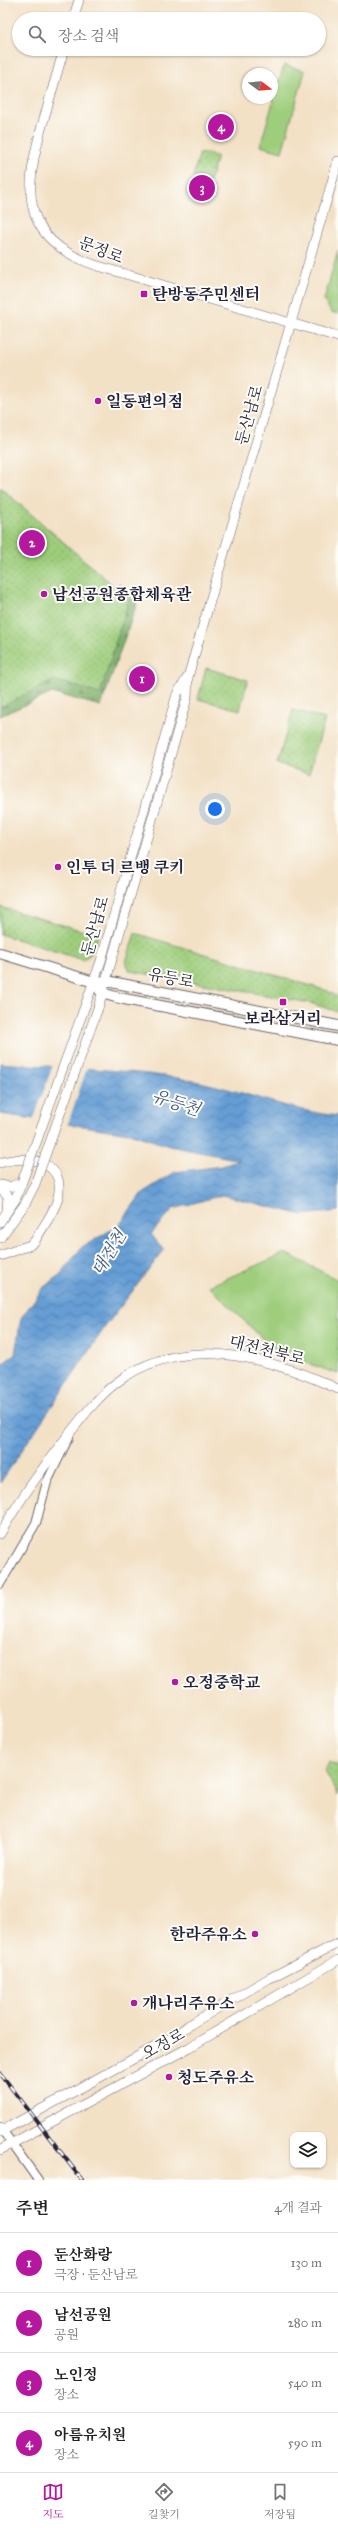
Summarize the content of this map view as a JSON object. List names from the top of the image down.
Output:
{
  "streets": {
    "main road": [
      "문정로",
      "둔산남로",
      "유등로",
      "대전천북로",
      "오정로"
    ]
  },
  "crossings": [
    ["문정로", "둔산남로"],
    ["둔산남로", "유등로"]
  ],
  "water": ["유등천", "대전천"],
  "places": {
    "transit": ["탄방동주민센터", "보라삼거리"],
    "other": [
      "일동편의점",
      "남선공원종합체육관",
      "인투 더 르뱅 쿠키",
      "오정중학교",
      "한라주유소",
      "개나리주유소",
      "청도주유소"
    ]
  },
  "north": "right",
  "page": {
    "search": "장소 검색",
    "pins": [
      "4",
      "3",
      "2",
      "1"
    ],
    "heading": ["주변", "4개 결과"],
    "list": [
      {
        "mark": "1",
        "name": "둔산화랑",
        "note": "극장 · 둔산남로",
        "value": "130 m"
      },
      {
        "mark": "2",
        "name": "남선공원",
        "note": "공원",
        "value": "280 m"
      },
      {
        "mark": "3",
        "name": "노인정",
        "note": "장소",
        "value": "540 m"
      },
      {
        "mark": "4",
        "name": "아름유치원",
        "note": "장소",
        "value": "590 m"
      }
    ],
    "nav": ["지도", "길찾기", "저장됨"]
  }
}
